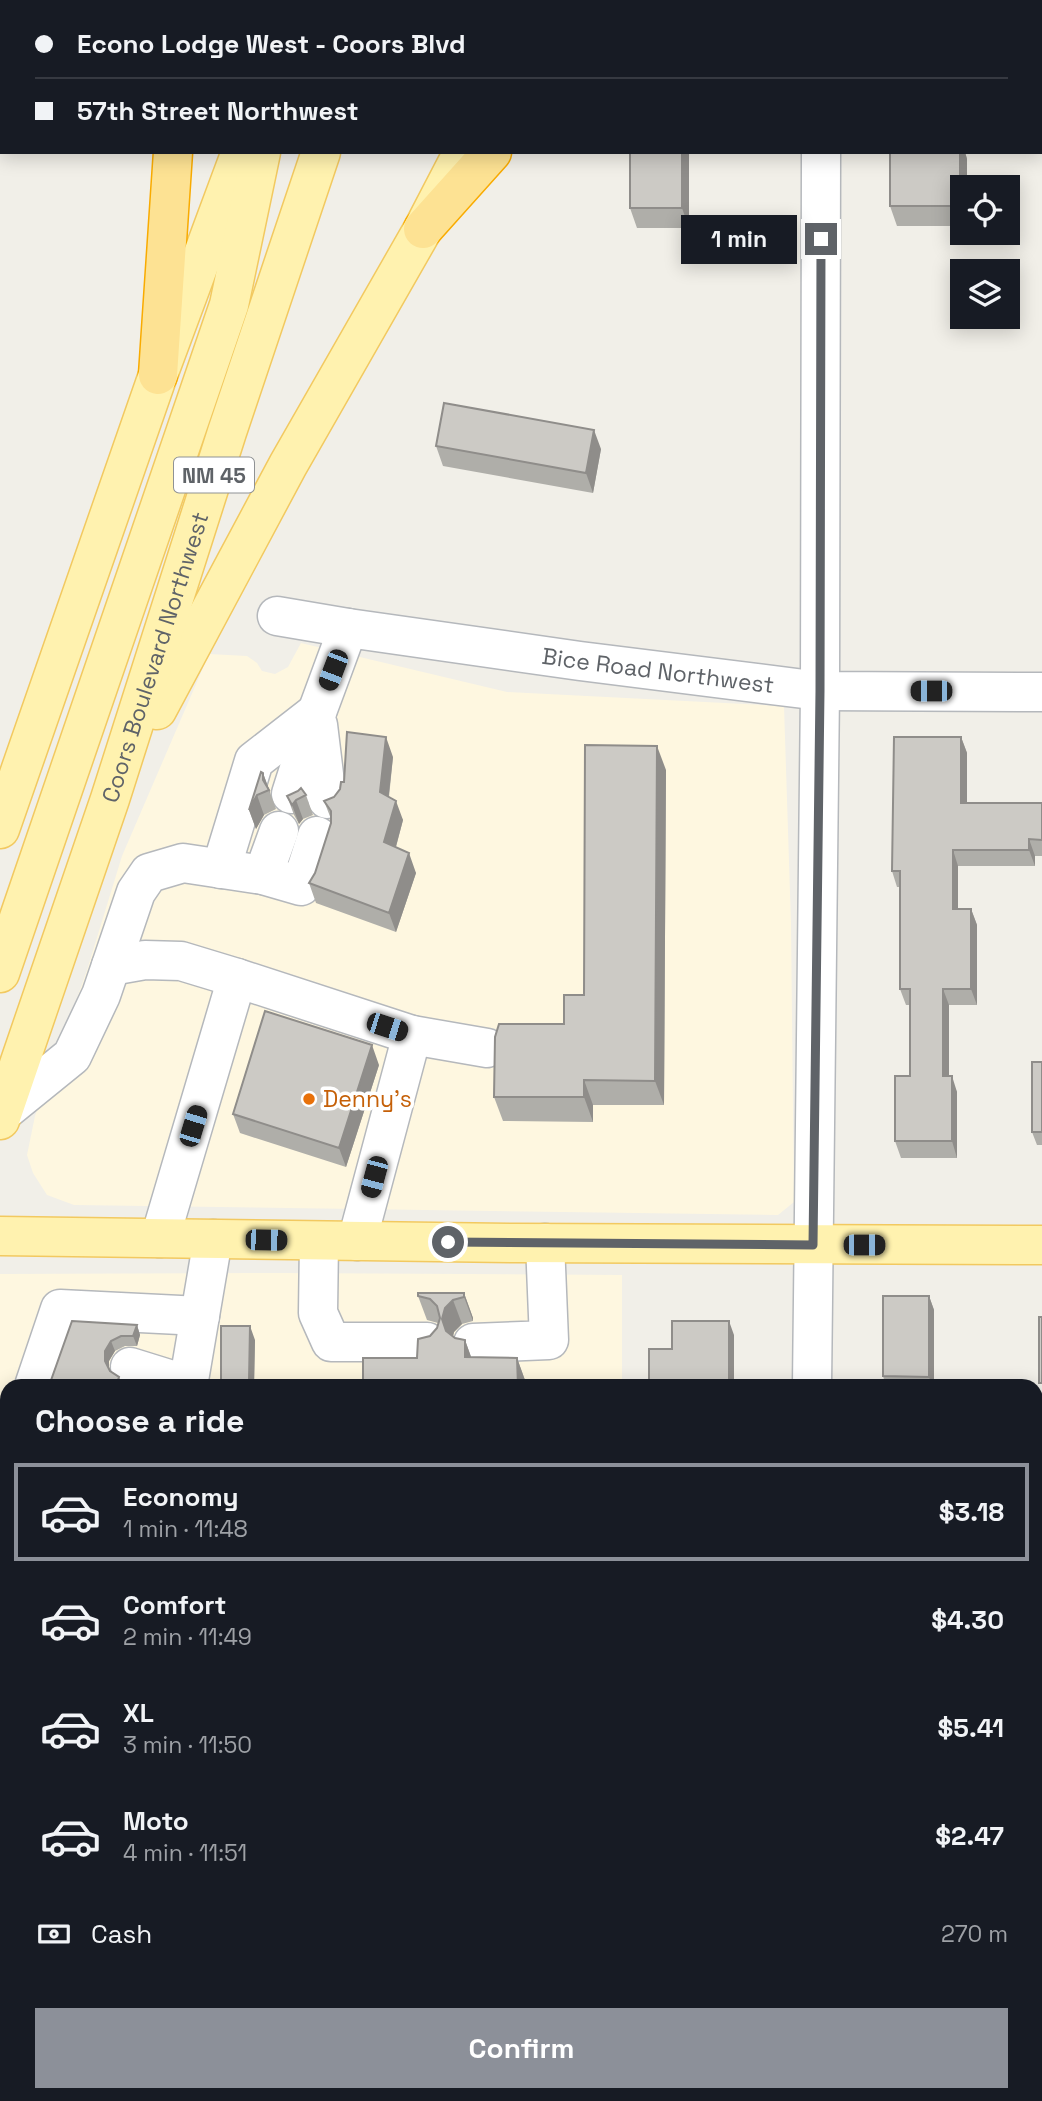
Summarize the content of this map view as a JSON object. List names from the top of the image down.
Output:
{
  "streets": {
    "main road": ["NM 45", "Coors Boulevard Northwest"],
    "street": ["Bice Road Northwest"]
  },
  "places": ["Denny's"],
  "page": {
    "banner": ["Econo Lodge West - Coors Blvd", "57th Street Northwest"],
    "bubble": "1 min",
    "heading": "Choose a ride",
    "list": [
      {
        "name": "Economy",
        "note": "1 min · 11:48",
        "value": "$3.18"
      },
      {
        "name": "Comfort",
        "note": "2 min · 11:49",
        "value": "$4.30"
      },
      {
        "name": "XL",
        "note": "3 min · 11:50",
        "value": "$5.41"
      },
      {
        "name": "Moto",
        "note": "4 min · 11:51",
        "value": "$2.47"
      }
    ],
    "pay": ["Cash", "270 m"],
    "buttons": "Confirm"
  }
}
